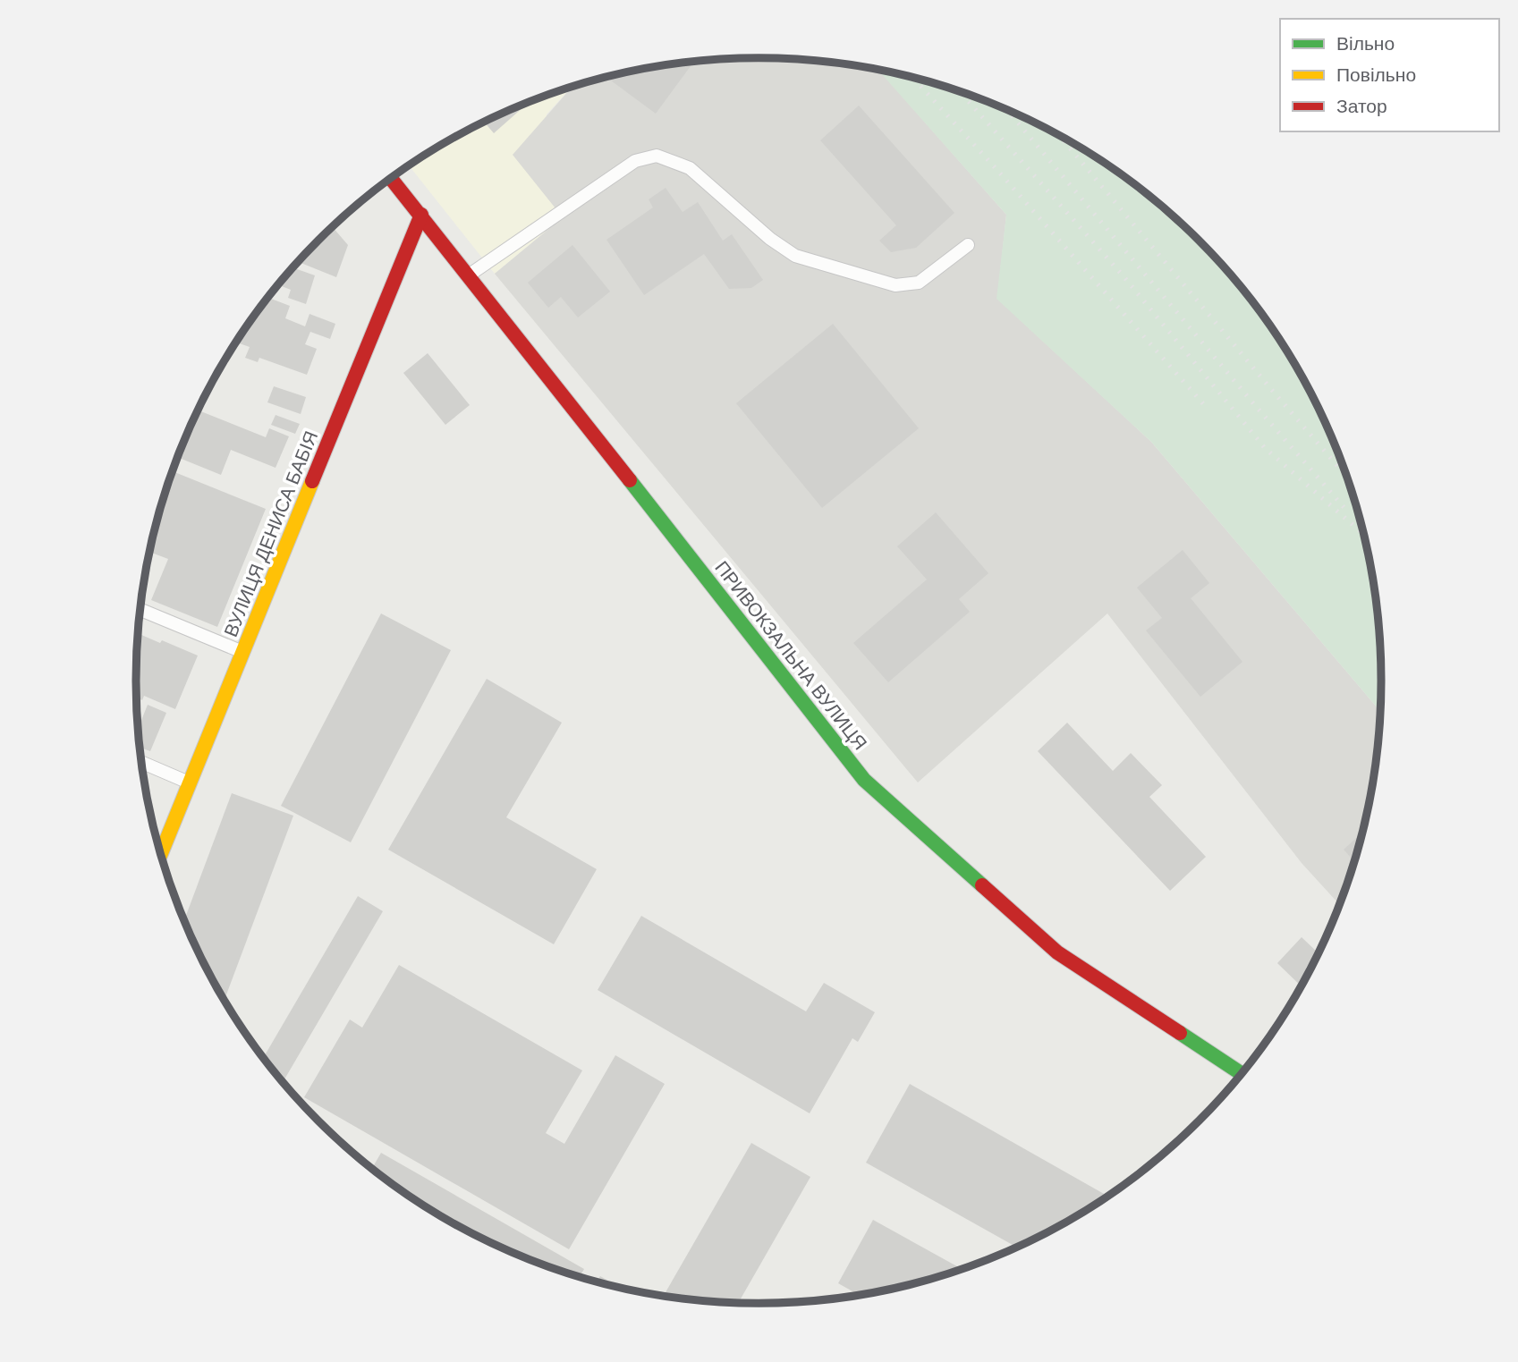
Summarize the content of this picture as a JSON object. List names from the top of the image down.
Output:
{
  "streets": {
    "main road": ["ВУЛИЦЯ ДЕНИСА БАБІЯ", "ПРИВОКЗАЛЬНА ВУЛИЦЯ"]
  },
  "crossings": [
    ["ВУЛИЦЯ ДЕНИСА БАБІЯ", "ПРИВОКЗАЛЬНА ВУЛИЦЯ"]
  ],
  "legend": ["Вільно", "Повільно", "Затор"]
}
